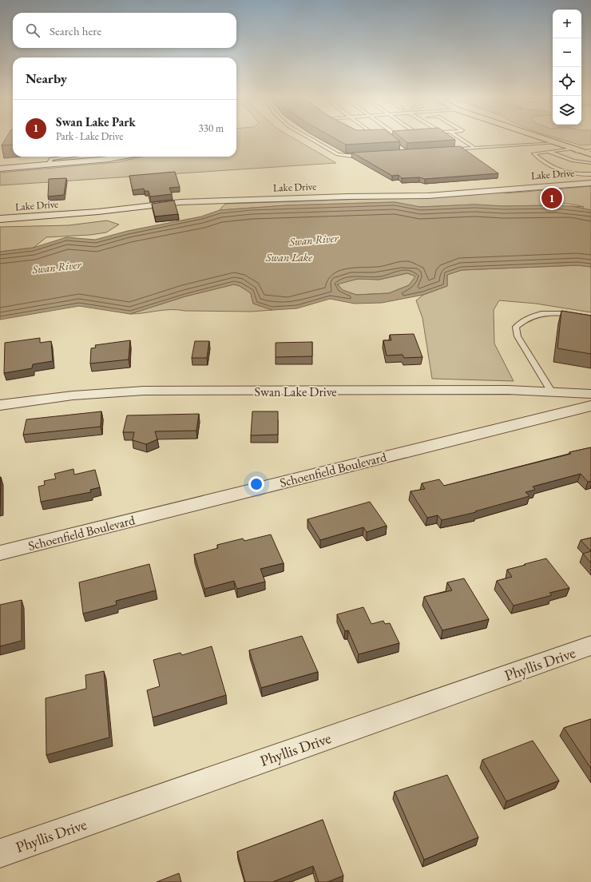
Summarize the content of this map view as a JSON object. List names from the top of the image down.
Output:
{
  "streets": {
    "street": [
      "Lake Drive",
      "Swan Lake Drive",
      "Schoenfield Boulevard",
      "Phyllis Drive"
    ]
  },
  "water": ["Swan River", "Swan Lake"],
  "page": {
    "map_buttons": ["+", "−"],
    "search": "Search here",
    "heading": "Nearby",
    "list": [
      {
        "mark": "1",
        "name": "Swan Lake Park",
        "note": "Park · Lake Drive",
        "value": "330 m"
      }
    ],
    "pins": "1"
  }
}
